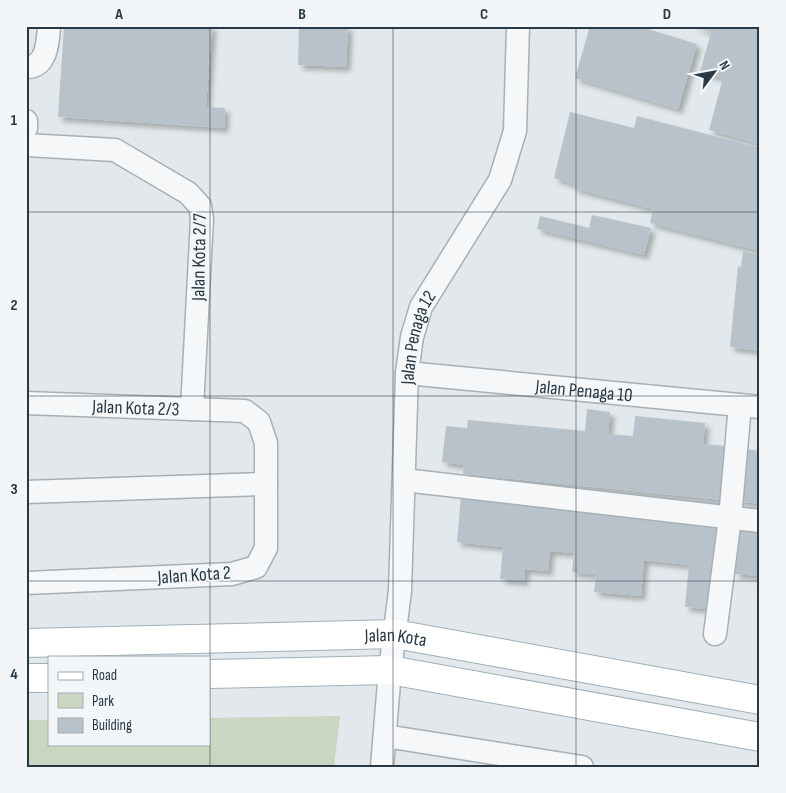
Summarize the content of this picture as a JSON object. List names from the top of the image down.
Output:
{
  "streets": {
    "main road": ["Jalan Kota"],
    "street": [
      "Jalan Kota 2/7",
      "Jalan Penaga 12",
      "Jalan Penaga 10",
      "Jalan Kota 2/3",
      "Jalan Kota 2"
    ]
  },
  "crossings": [
    ["Jalan Kota 2/7", "Jalan Kota 2/3"],
    ["Jalan Penaga 12", "Jalan Penaga 10"],
    ["Jalan Penaga 12", "Jalan Kota"],
    ["Jalan Kota 2/3", "Jalan Kota 2"]
  ],
  "legend": ["Road", "Park", "Building"],
  "north": "top right",
  "grid": {
    "columns": [
      "A",
      "B",
      "C",
      "D"
    ],
    "rows": [
      "1",
      "2",
      "3",
      "4"
    ]
  }
}
